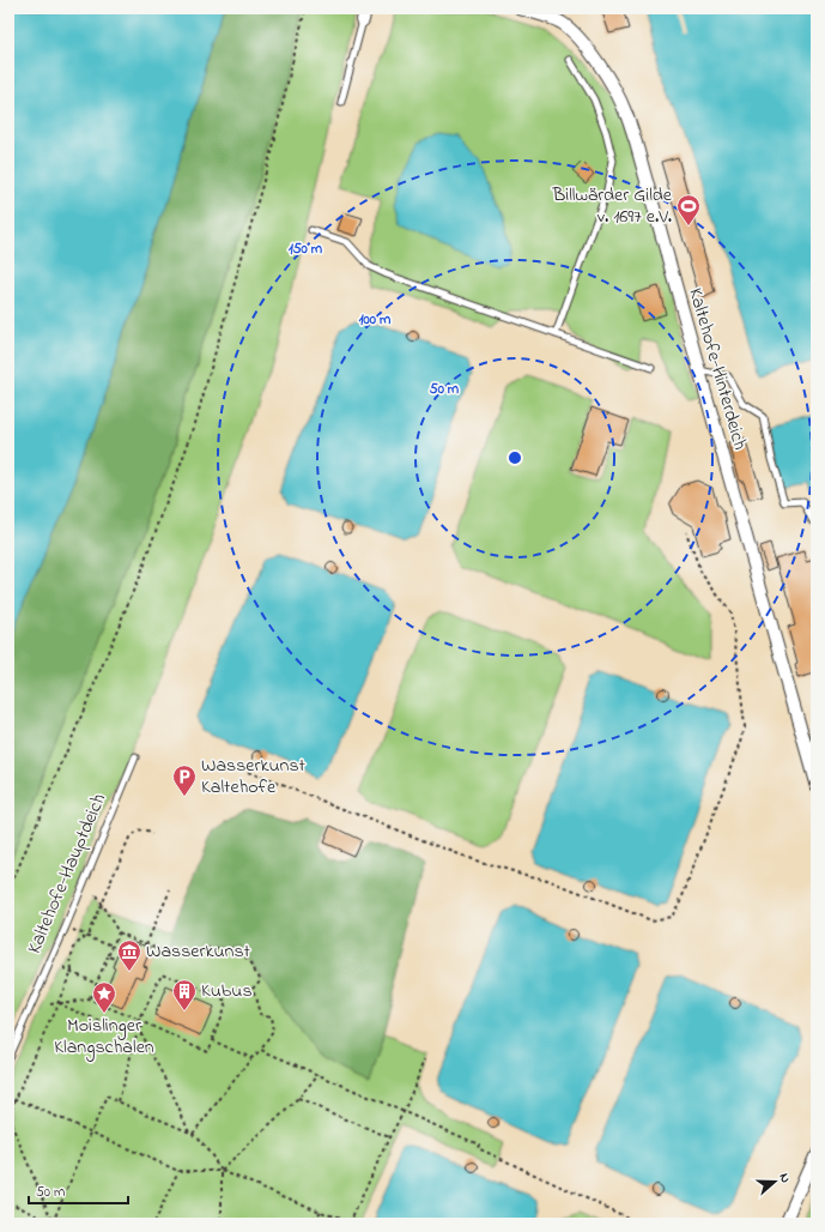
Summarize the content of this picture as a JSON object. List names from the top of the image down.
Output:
{
  "streets": {
    "street": ["Kaltehofe-Hinterdeich"],
    "lane": ["Kaltehofe-Hauptdeich"]
  },
  "places": {
    "sports": ["Billwärder Gilde v. 1697 e.V."],
    "parking": ["Wasserkunst Kaltehofe"],
    "museum": ["Wasserkunst"],
    "building": ["Kubus"],
    "place": ["Moislinger Klangschalen"]
  },
  "scale_bar": "50 m",
  "north": "right",
  "rings": ["150 m", "100 m", "50 m"]
}
